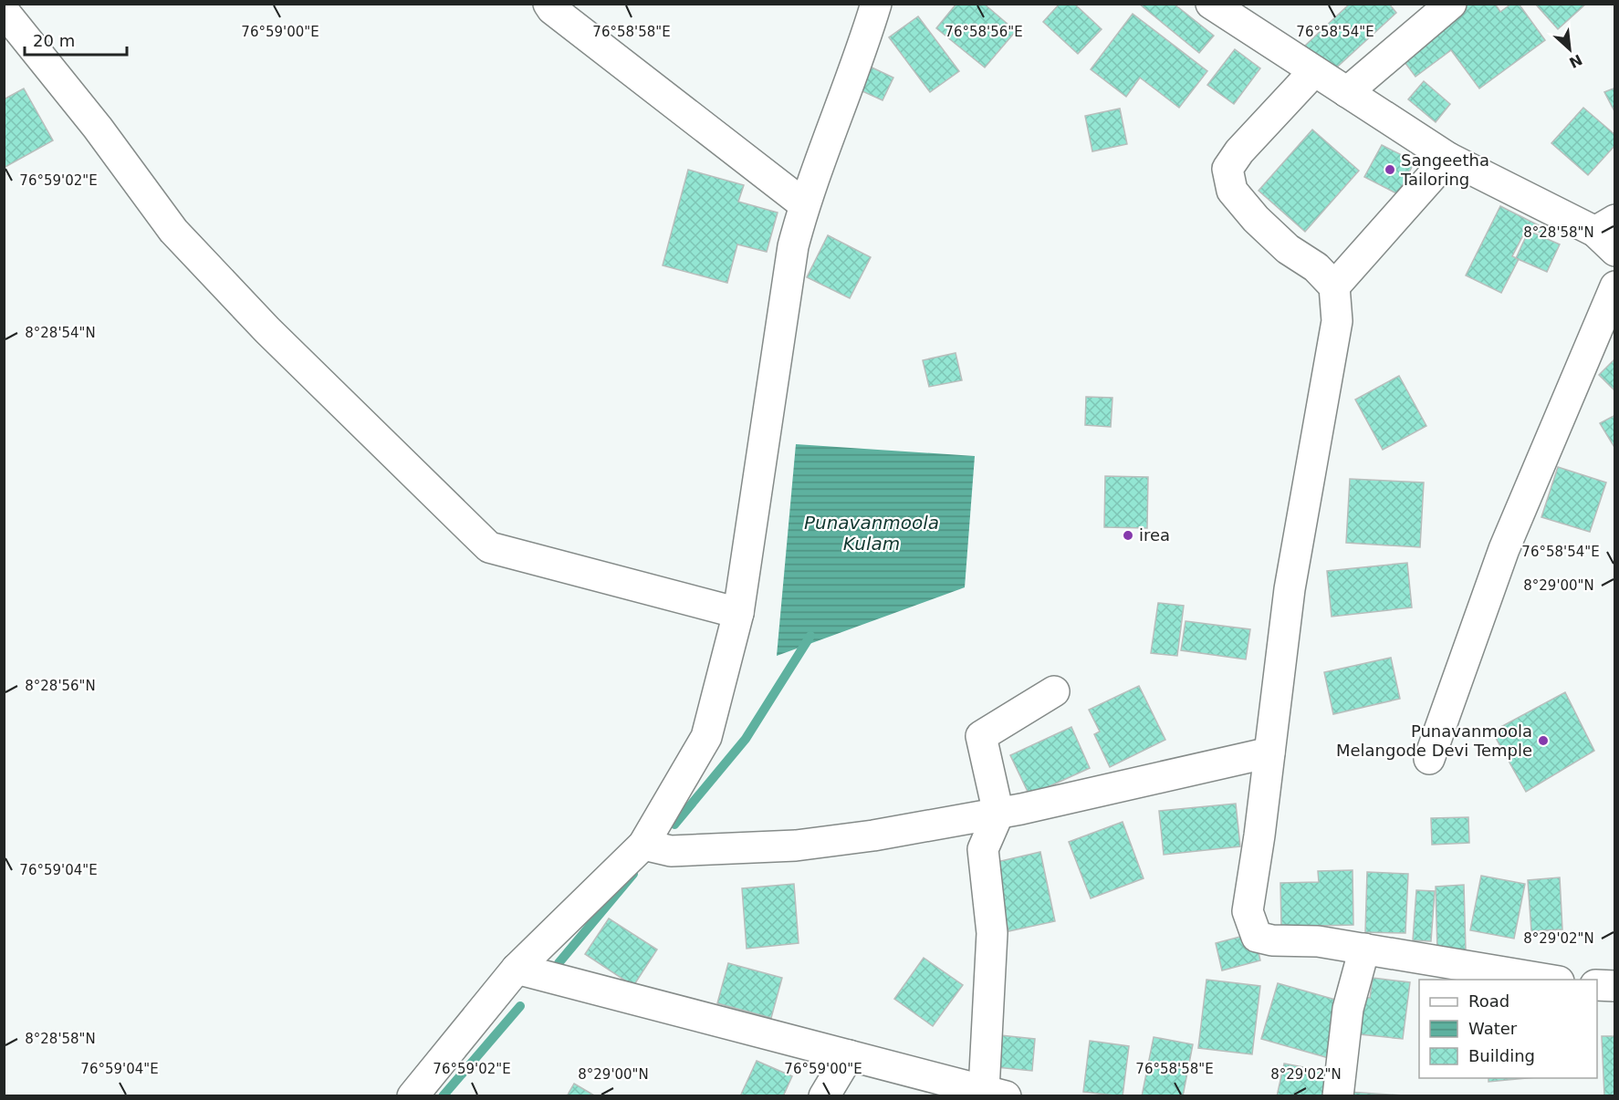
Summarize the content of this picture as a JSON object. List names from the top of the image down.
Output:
{
  "water": ["Punavanmoola Kulam"],
  "places": ["Sangeetha Tailoring", "irea", "Punavanmoola Melangode Devi Temple"],
  "legend": ["Road", "Water", "Building"],
  "scale_bar": "20 m",
  "north": "bottom right",
  "coordinates": [
    "76°59'00\"E",
    "76°58'58\"E",
    "76°58'56\"E",
    "76°58'54\"E",
    "76°59'02\"E",
    "8°28'58\"N",
    "8°28'54\"N",
    "8°29'00\"N",
    "8°28'56\"N",
    "76°59'04\"E",
    "8°29'02\"N"
  ]
}
